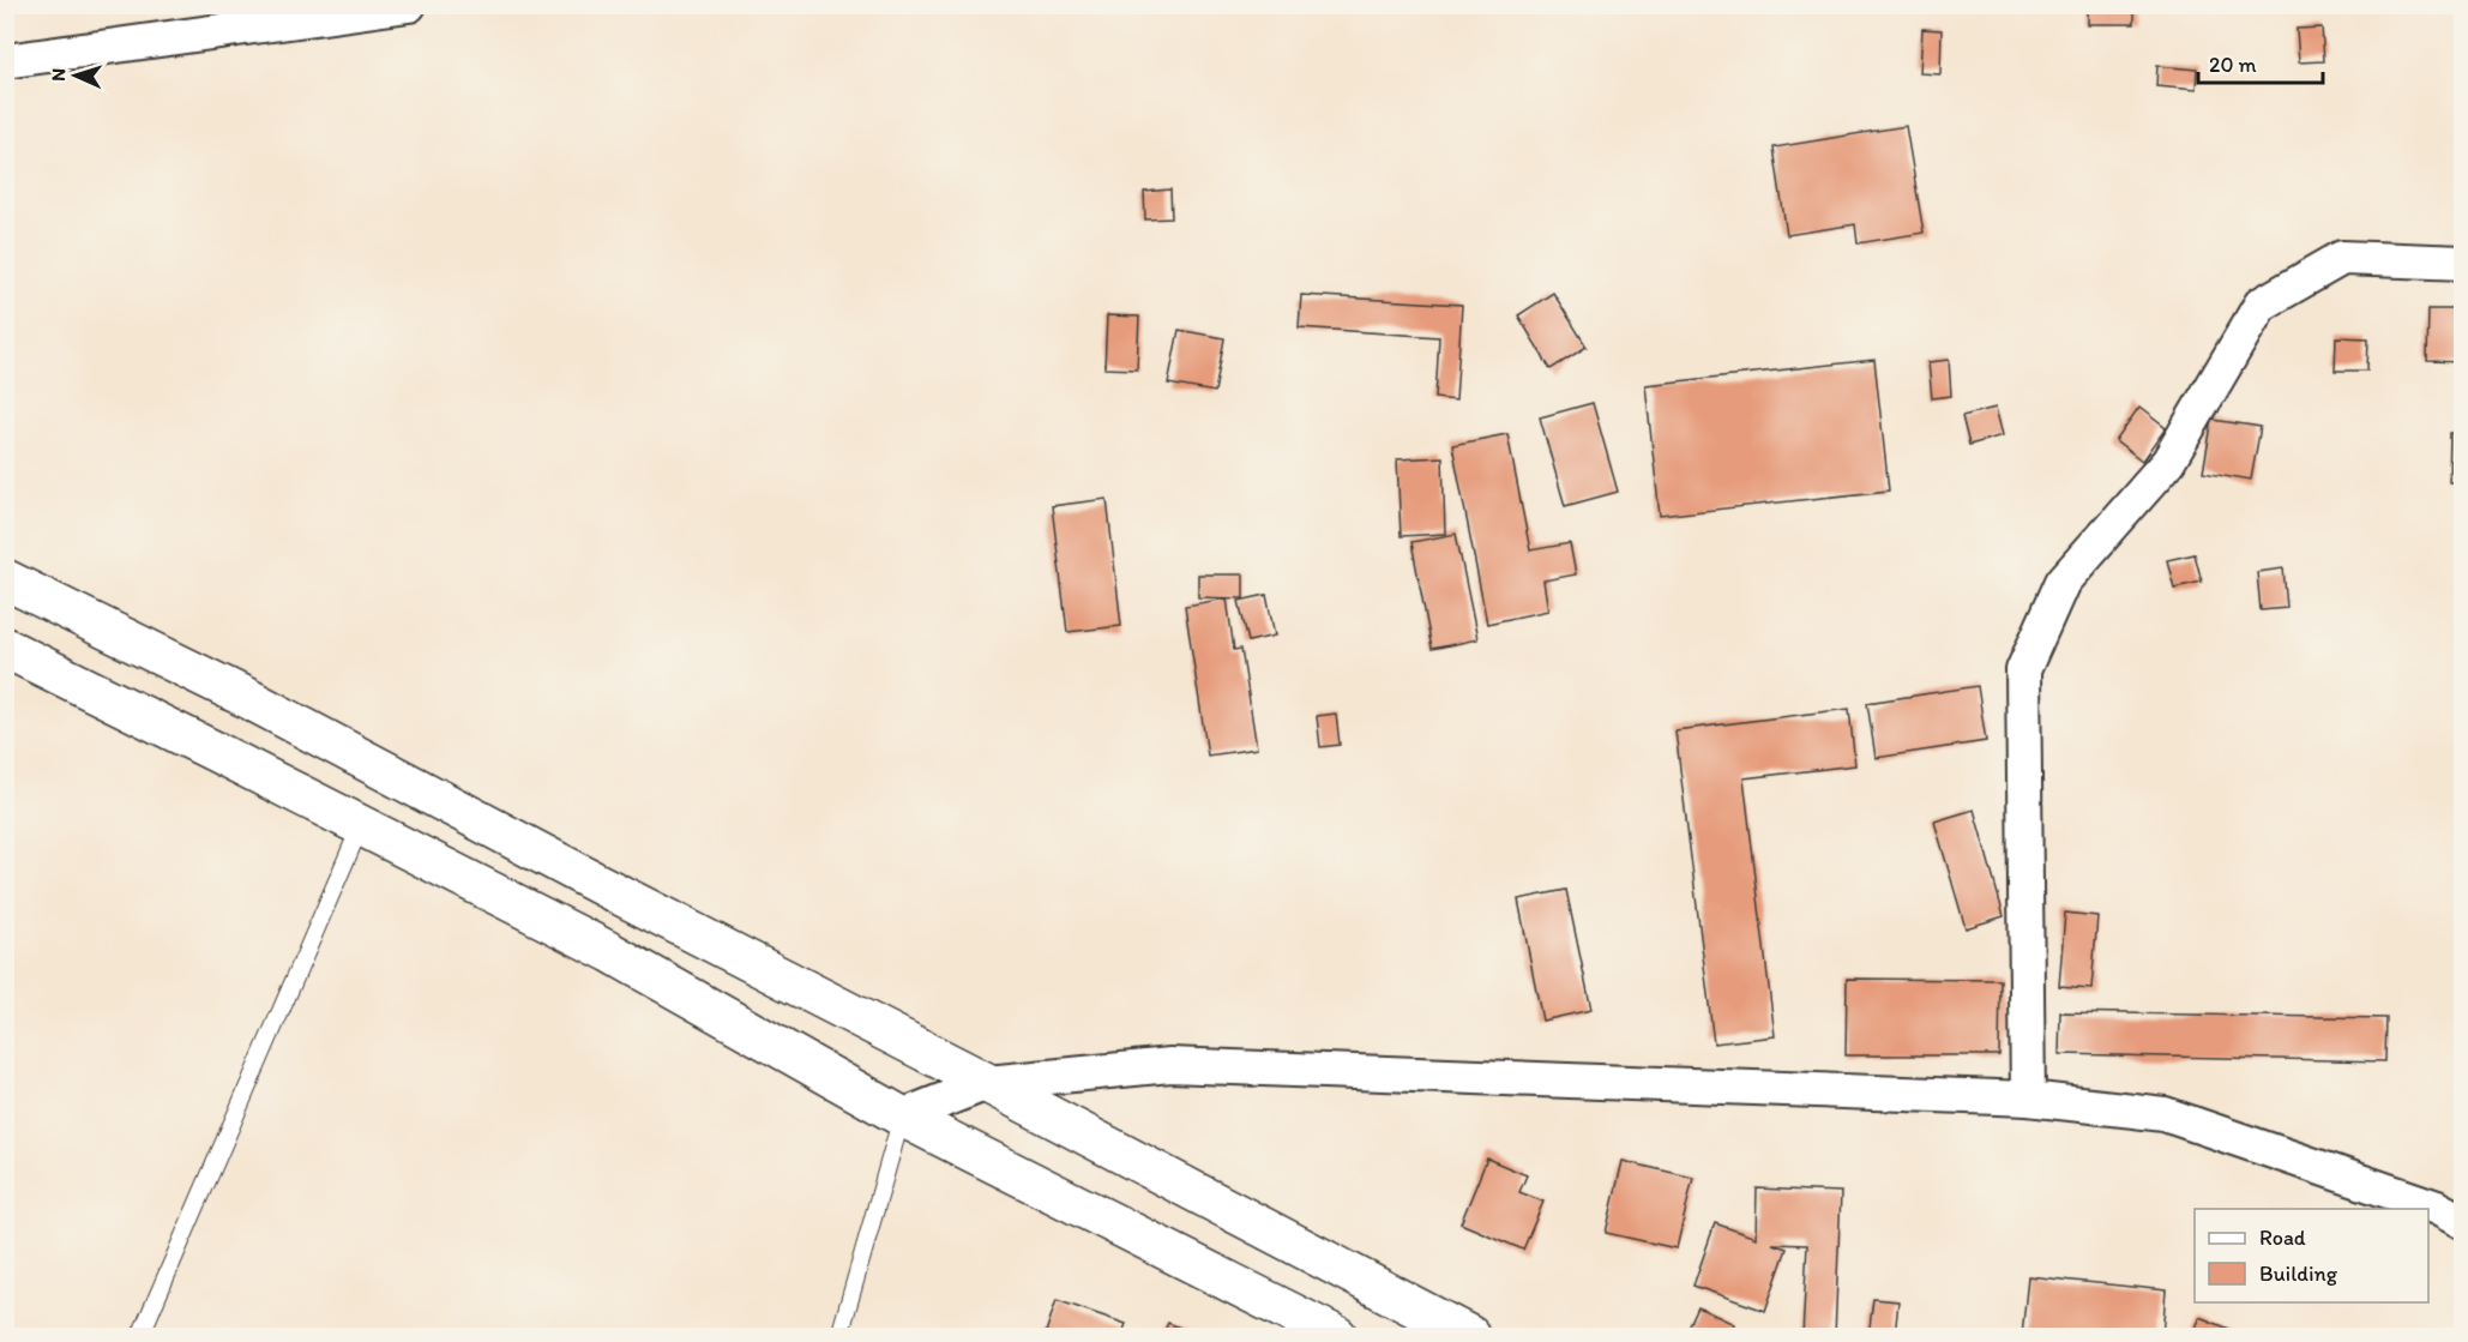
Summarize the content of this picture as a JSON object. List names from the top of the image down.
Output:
{
  "legend": ["Road", "Building"],
  "scale_bar": "20 m",
  "north": "left"
}
